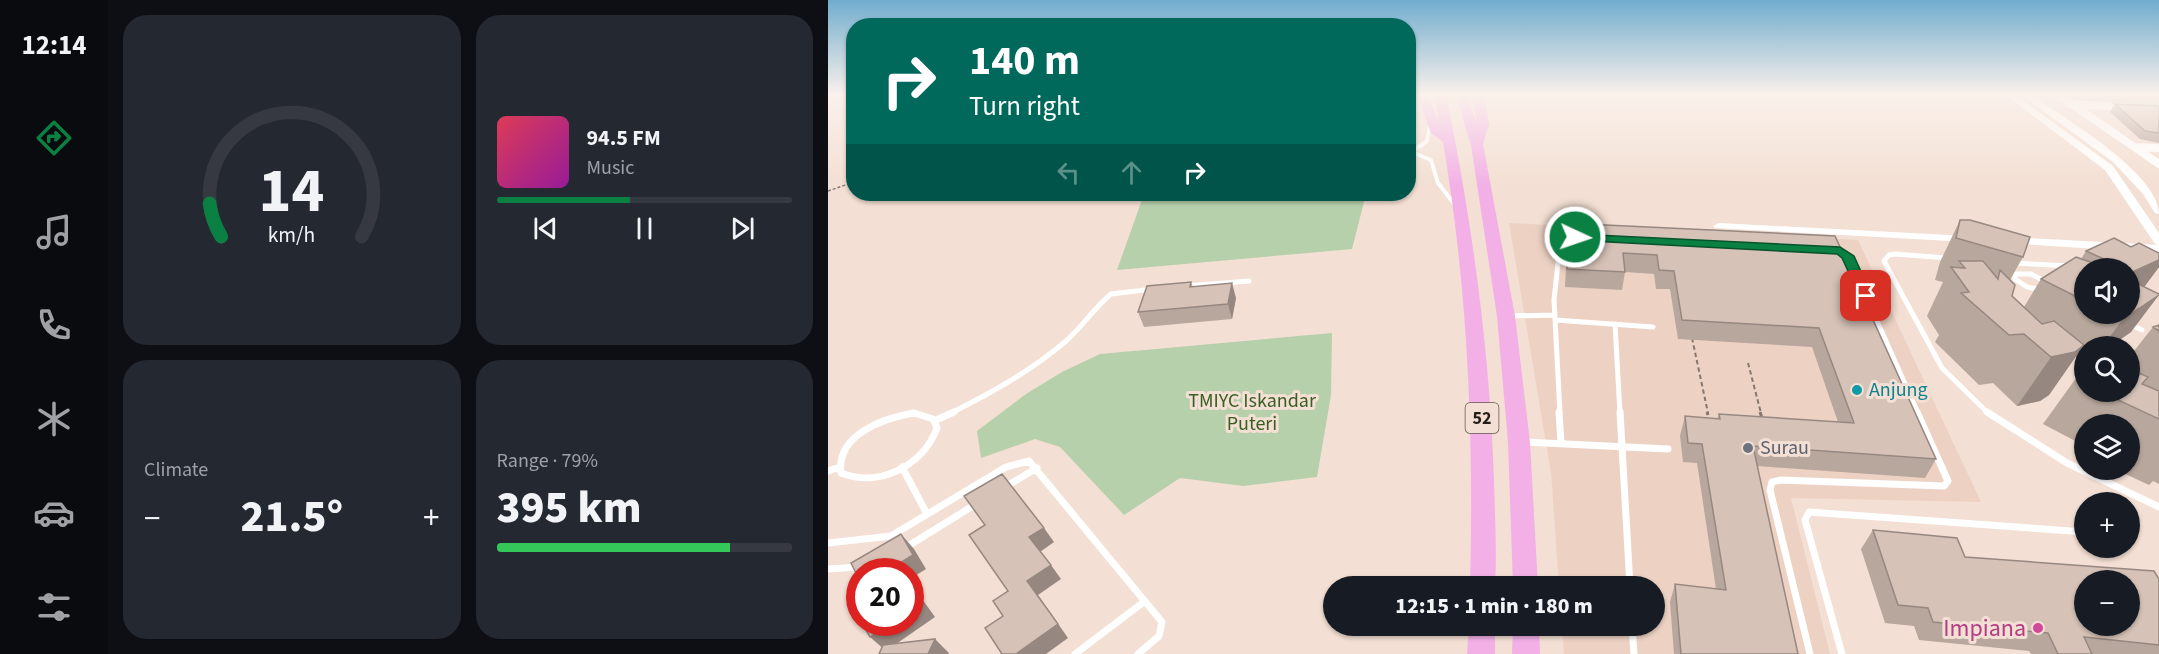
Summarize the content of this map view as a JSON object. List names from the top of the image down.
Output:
{
  "streets": {
    "highway": ["52"]
  },
  "parks": ["TMIYC Iskandar Puteri"],
  "places": ["Anjung", "Surau", "Impiana"],
  "page": {
    "tabs": "12:14",
    "turn": ["140 m", "Turn right"],
    "song": ["94.5 FM", "Music"],
    "map_buttons": ["+", "−"],
    "tile": [
      "Climate",
      ["Range · 79%", "395 km"]
    ],
    "heat": ["−", "21.5°", "+"],
    "limit": "20",
    "trip": "12:15 · 1 min · 180 m",
    "gauge": ["14", "km/h"]
  }
}
